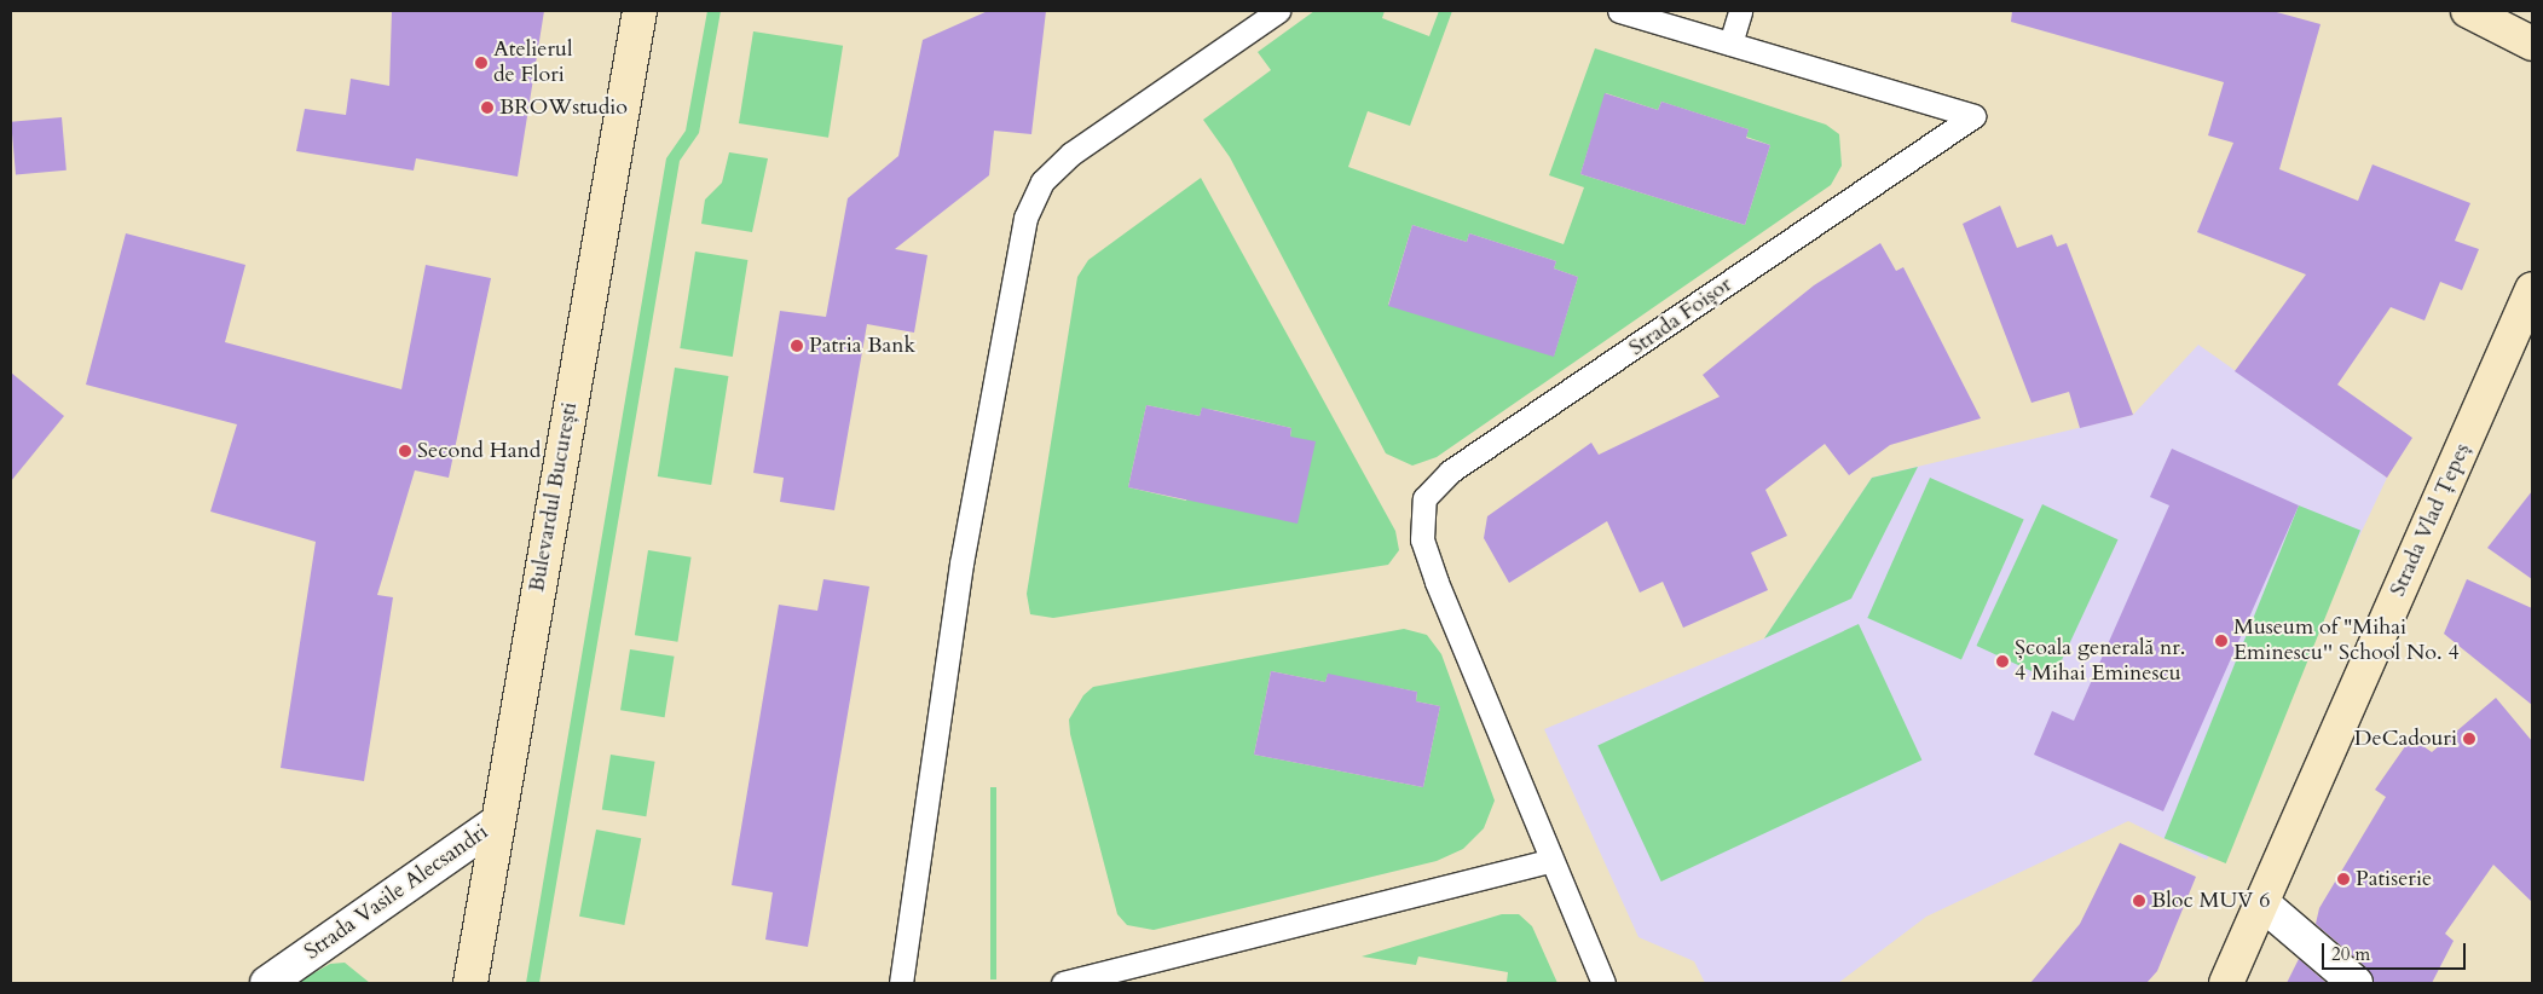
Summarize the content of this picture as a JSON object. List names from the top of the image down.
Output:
{
  "streets": {
    "main road": ["Bulevardul București", "Strada Vlad Țepeș"],
    "street": ["Strada Vasile Alecsandri"],
    "lane": ["Strada Foișor"]
  },
  "crossings": [
    ["Bulevardul București", "Strada Vasile Alecsandri"]
  ],
  "places": [
    "Atelierul de Flori",
    "BROWstudio",
    "Patria Bank",
    "Second Hand",
    "Museum of \"Mihai Eminescu'' School No. 4",
    "Școala generală nr. 4 Mihai Eminescu",
    "DeCadouri",
    "Patiserie",
    "Bloc MUV 6"
  ],
  "scale_bar": "20 m"
}
